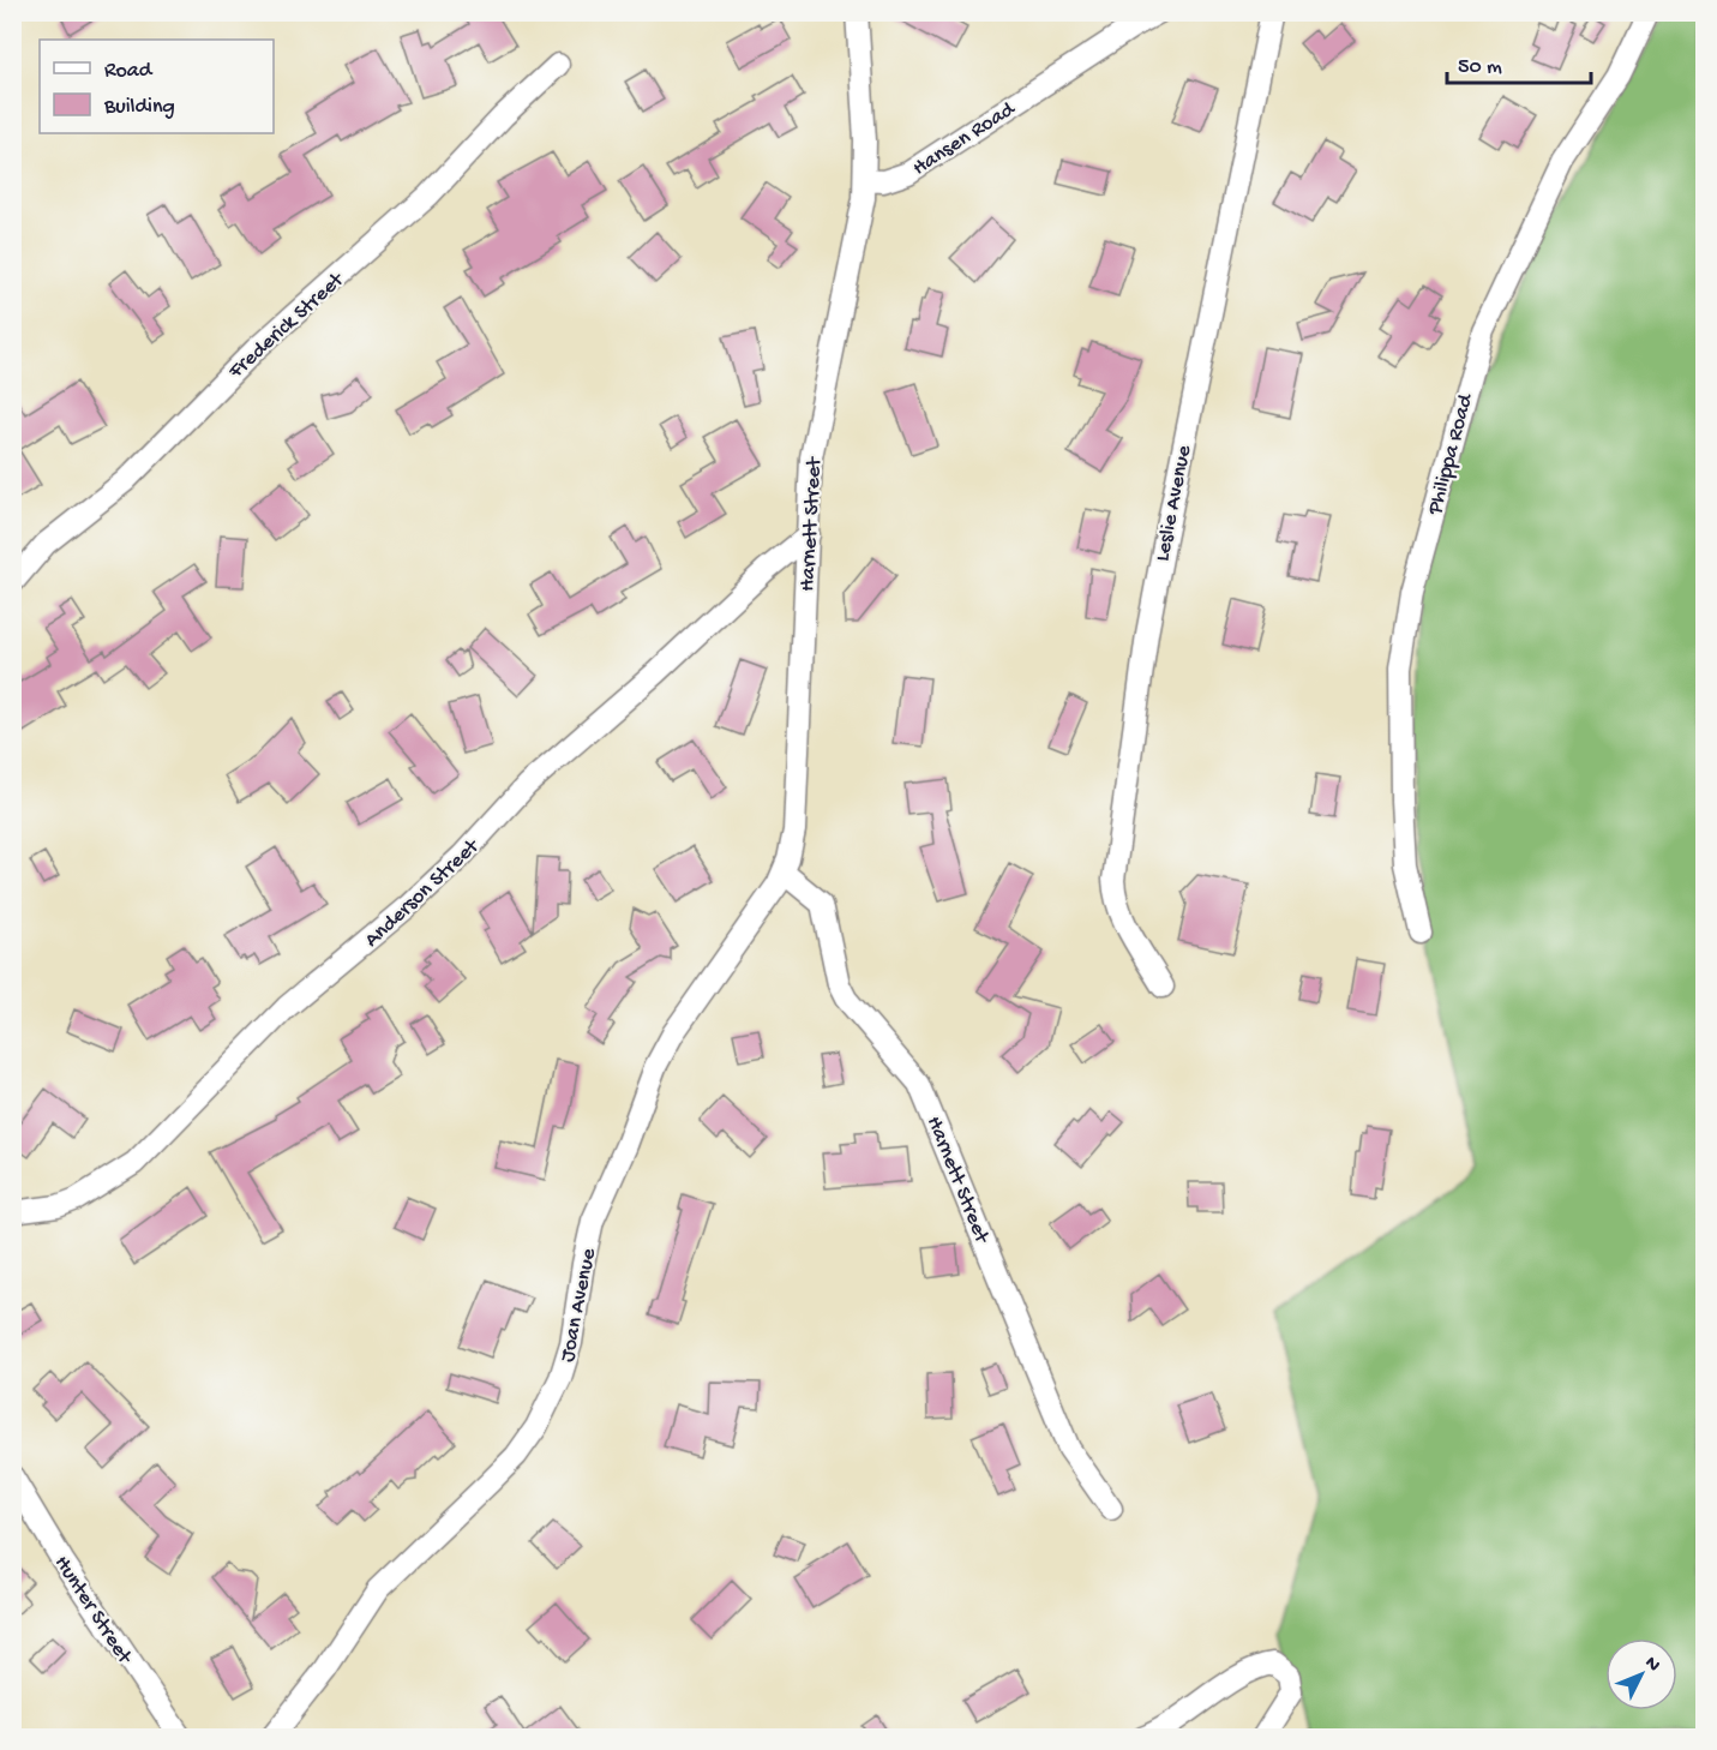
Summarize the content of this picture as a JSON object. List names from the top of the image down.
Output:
{
  "streets": {
    "street": [
      "Hansen Road",
      "Frederick Street",
      "Philippa Road",
      "Leslie Avenue",
      "Harnett Street",
      "Anderson Street",
      "Joan Avenue",
      "Hunter Street"
    ]
  },
  "crossings": [
    ["Hansen Road", "Harnett Street"],
    ["Harnett Street", "Anderson Street"],
    ["Harnett Street", "Joan Avenue"]
  ],
  "legend": ["Road", "Building"],
  "scale_bar": "50 m",
  "north": "top right"
}
